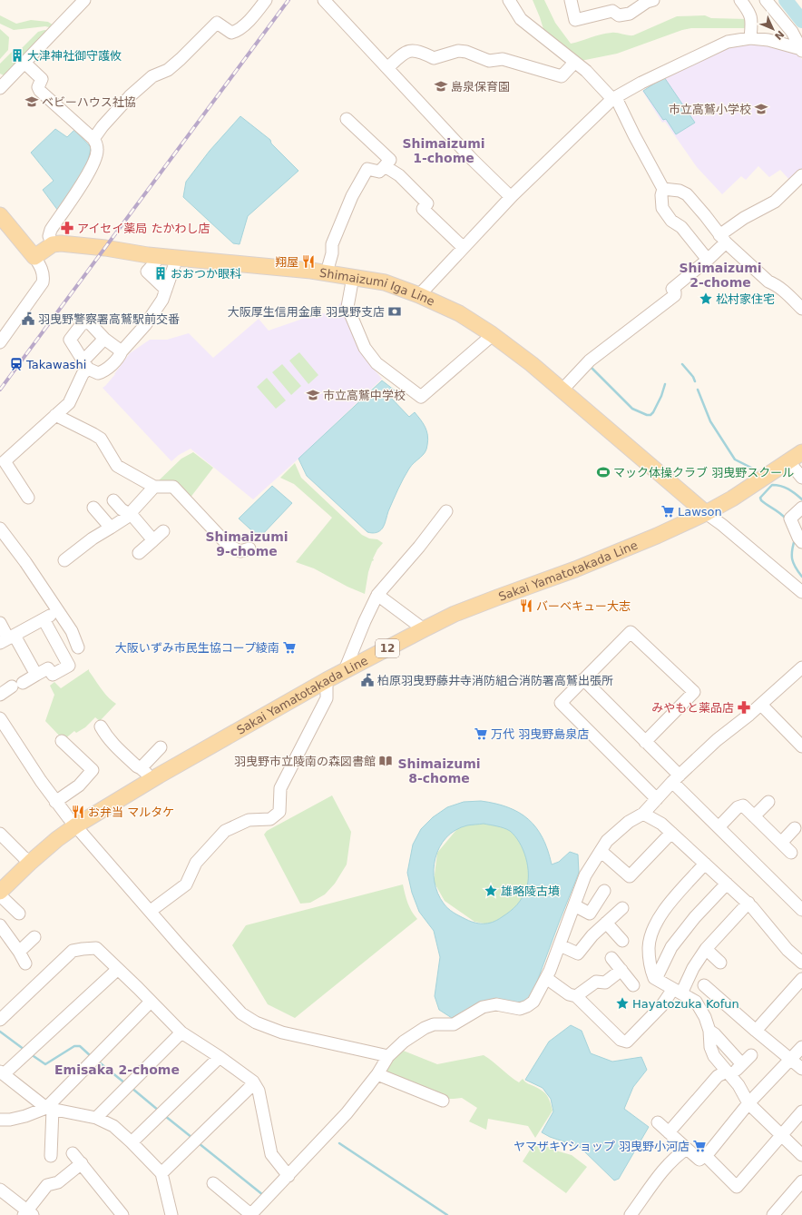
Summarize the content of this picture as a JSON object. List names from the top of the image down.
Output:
{
  "streets": {
    "main road": ["Shimaizumi Iga Line", "Sakai Yamatotakada Line", "12"]
  },
  "crossings": [
    ["Shimaizumi Iga Line", "Sakai Yamatotakada Line"]
  ],
  "districts": [
    "Shimaizumi 1-chome",
    "Shimaizumi 2-chome",
    "Shimaizumi 9-chome",
    "Shimaizumi 8-chome",
    "Emisaka 2-chome"
  ],
  "places": {
    "building": ["大津神社御守護攸", "おおつか眼科"],
    "school or university": [
      "島泉保育園",
      "ベビーハウス社協",
      "市立高鷲小学校",
      "市立高鷲中学校"
    ],
    "pharmacy": ["アイセイ薬局 たかわし店", "みやもと薬品店"],
    "restaurant": ["翔屋", "バーベキュー大志", "お弁当 マルタケ"],
    "place": ["松村家住宅", "雄略陵古墳", "Hayatozuka Kofun"],
    "bank": ["大阪厚生信用金庫 羽曳野支店"],
    "public building": ["羽曳野警察署高鷲駅前交番", "柏原羽曳野藤井寺消防組合消防署高鷲出張所"],
    "station": ["Takawashi"],
    "sports": ["マック体操クラブ 羽曳野スクール"],
    "supermarket": [
      "Lawson",
      "大阪いずみ市民生協コープ綾南",
      "万代 羽曳野島泉店",
      "ヤマザキYショップ 羽曳野小河店"
    ],
    "library": ["羽曳野市立陵南の森図書館"]
  },
  "north": "bottom right"
}
